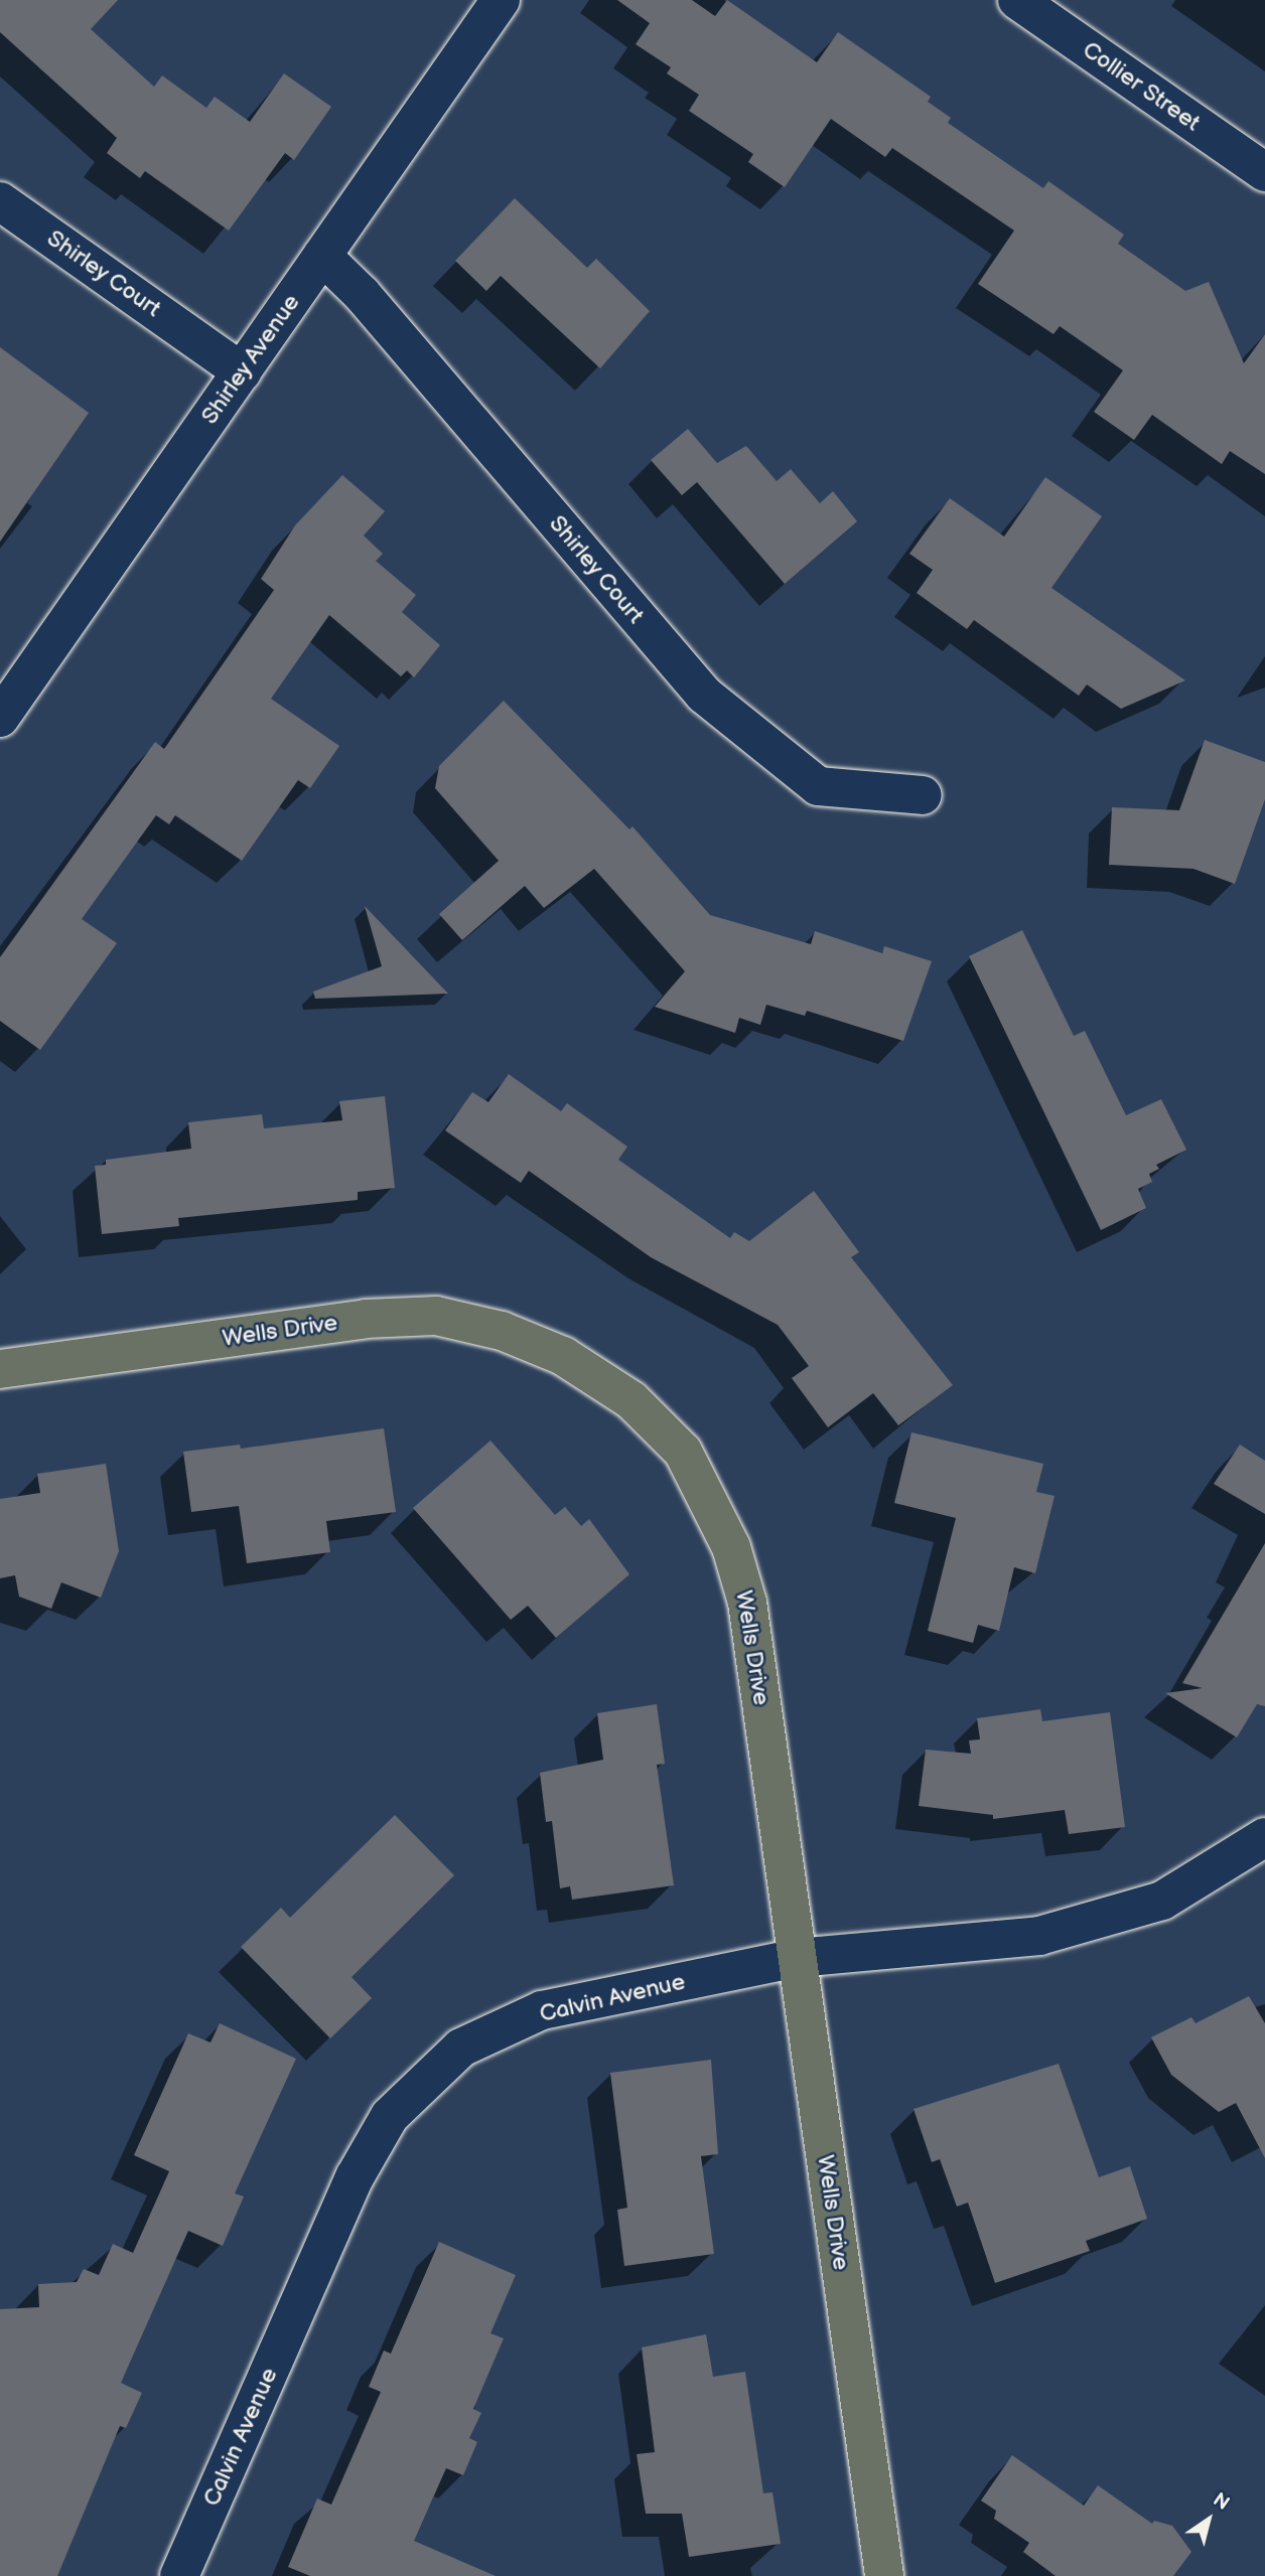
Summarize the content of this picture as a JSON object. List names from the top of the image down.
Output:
{
  "streets": {
    "main road": ["Wells Drive"],
    "street": [
      "Collier Street",
      "Shirley Court",
      "Shirley Avenue",
      "Calvin Avenue"
    ]
  },
  "crossings": [
    ["Shirley Court", "Shirley Avenue"],
    ["Wells Drive", "Calvin Avenue"]
  ],
  "north": "top right"
}
